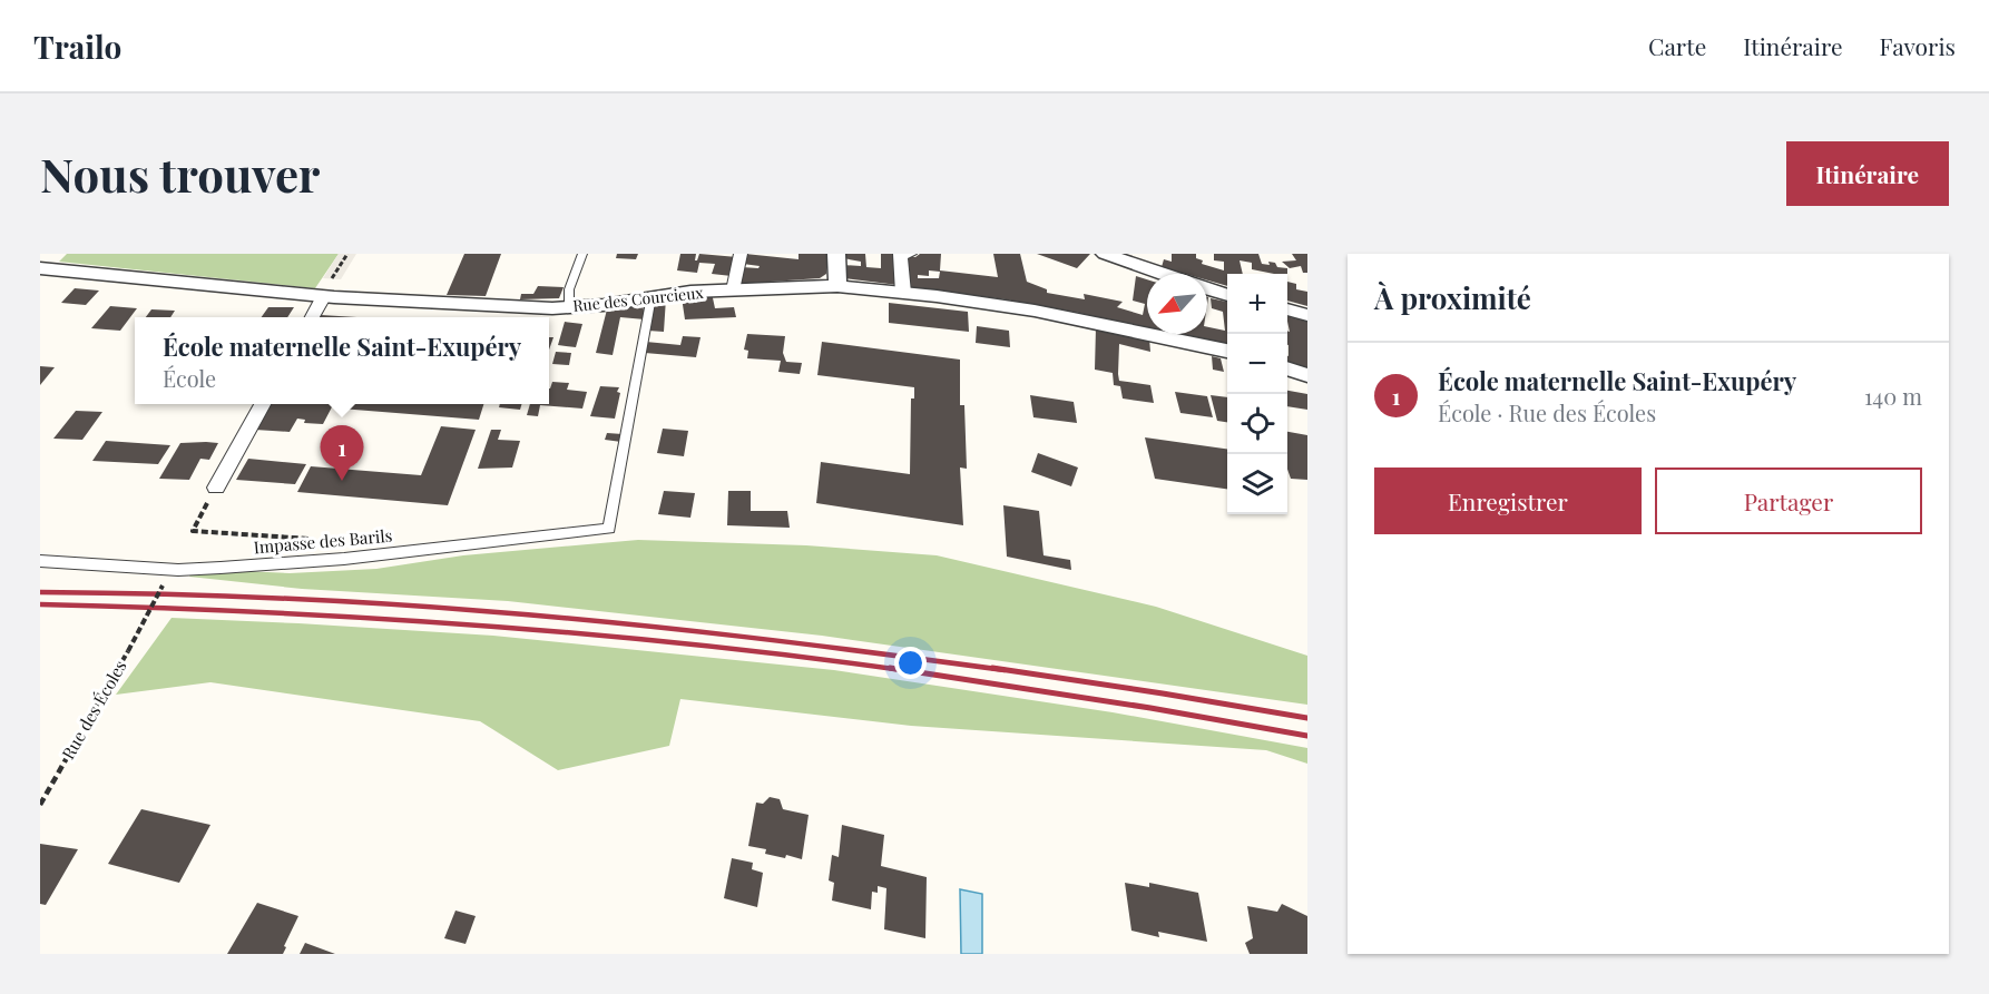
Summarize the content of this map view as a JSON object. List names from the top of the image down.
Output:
{
  "streets": {
    "street": ["Rue des Courcieux"],
    "lane": ["Impasse des Barils"],
    "path": ["Rue des Écoles"]
  },
  "crossings": [
    ["Rue des Courcieux", "Impasse des Barils"]
  ],
  "north": "bottom left",
  "page": {
    "header": "Trailo",
    "nav": ["Carte", "Itinéraire", "Favoris"],
    "buttons": [
      "Itinéraire",
      ["Enregistrer", "Partager"]
    ],
    "title": "Nous trouver",
    "heading": "À proximité",
    "map_buttons": ["+", "−"],
    "popup": ["École maternelle Saint-Exupéry", "École"],
    "list": [
      {
        "mark": "1",
        "name": "École maternelle Saint-Exupéry",
        "note": "École · Rue des Écoles",
        "value": "140 m"
      }
    ],
    "pins": "1"
  }
}
